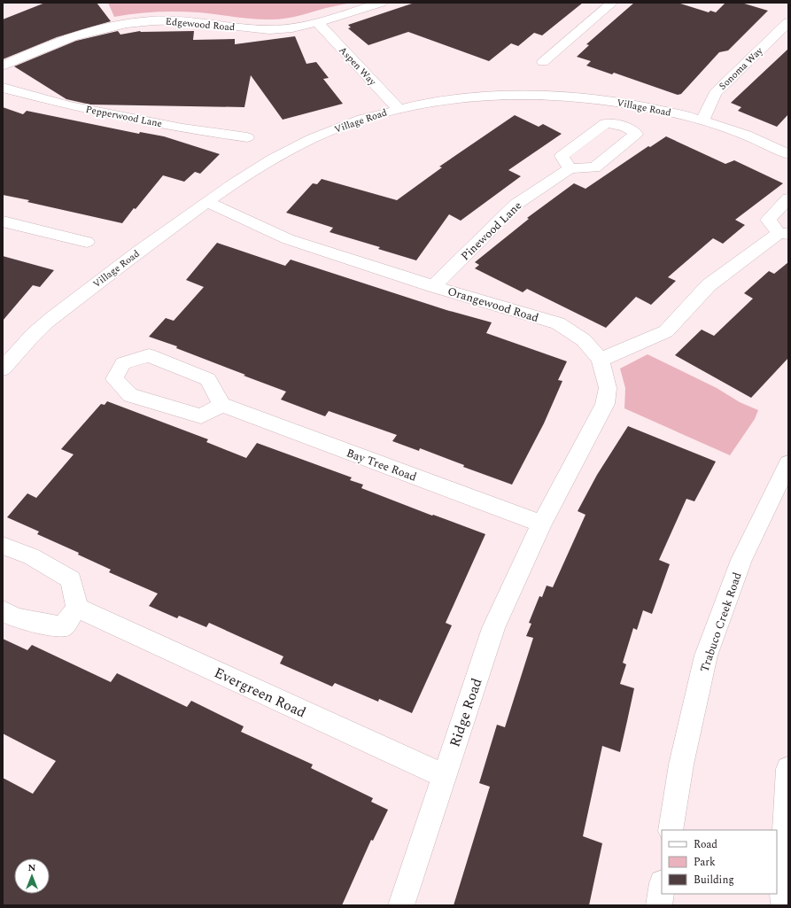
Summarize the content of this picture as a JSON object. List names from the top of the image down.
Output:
{
  "streets": {
    "street": [
      "Edgewood Road",
      "Aspen Way",
      "Sonoma Way",
      "Village Road",
      "Pepperwood Lane",
      "Pinewood Lane",
      "Orangewood Road",
      "Bay Tree Road",
      "Trabuco Creek Road",
      "Evergreen Road",
      "Ridge Road"
    ]
  },
  "crossings": [
    ["Edgewood Road", "Aspen Way"],
    ["Aspen Way", "Village Road"],
    ["Sonoma Way", "Village Road"],
    ["Village Road", "Orangewood Road"],
    ["Pinewood Lane", "Orangewood Road"],
    ["Orangewood Road", "Bay Tree Road"],
    ["Orangewood Road", "Ridge Road"],
    ["Bay Tree Road", "Ridge Road"],
    ["Evergreen Road", "Ridge Road"]
  ],
  "legend": ["Road", "Park", "Building"],
  "north": "top"
}
